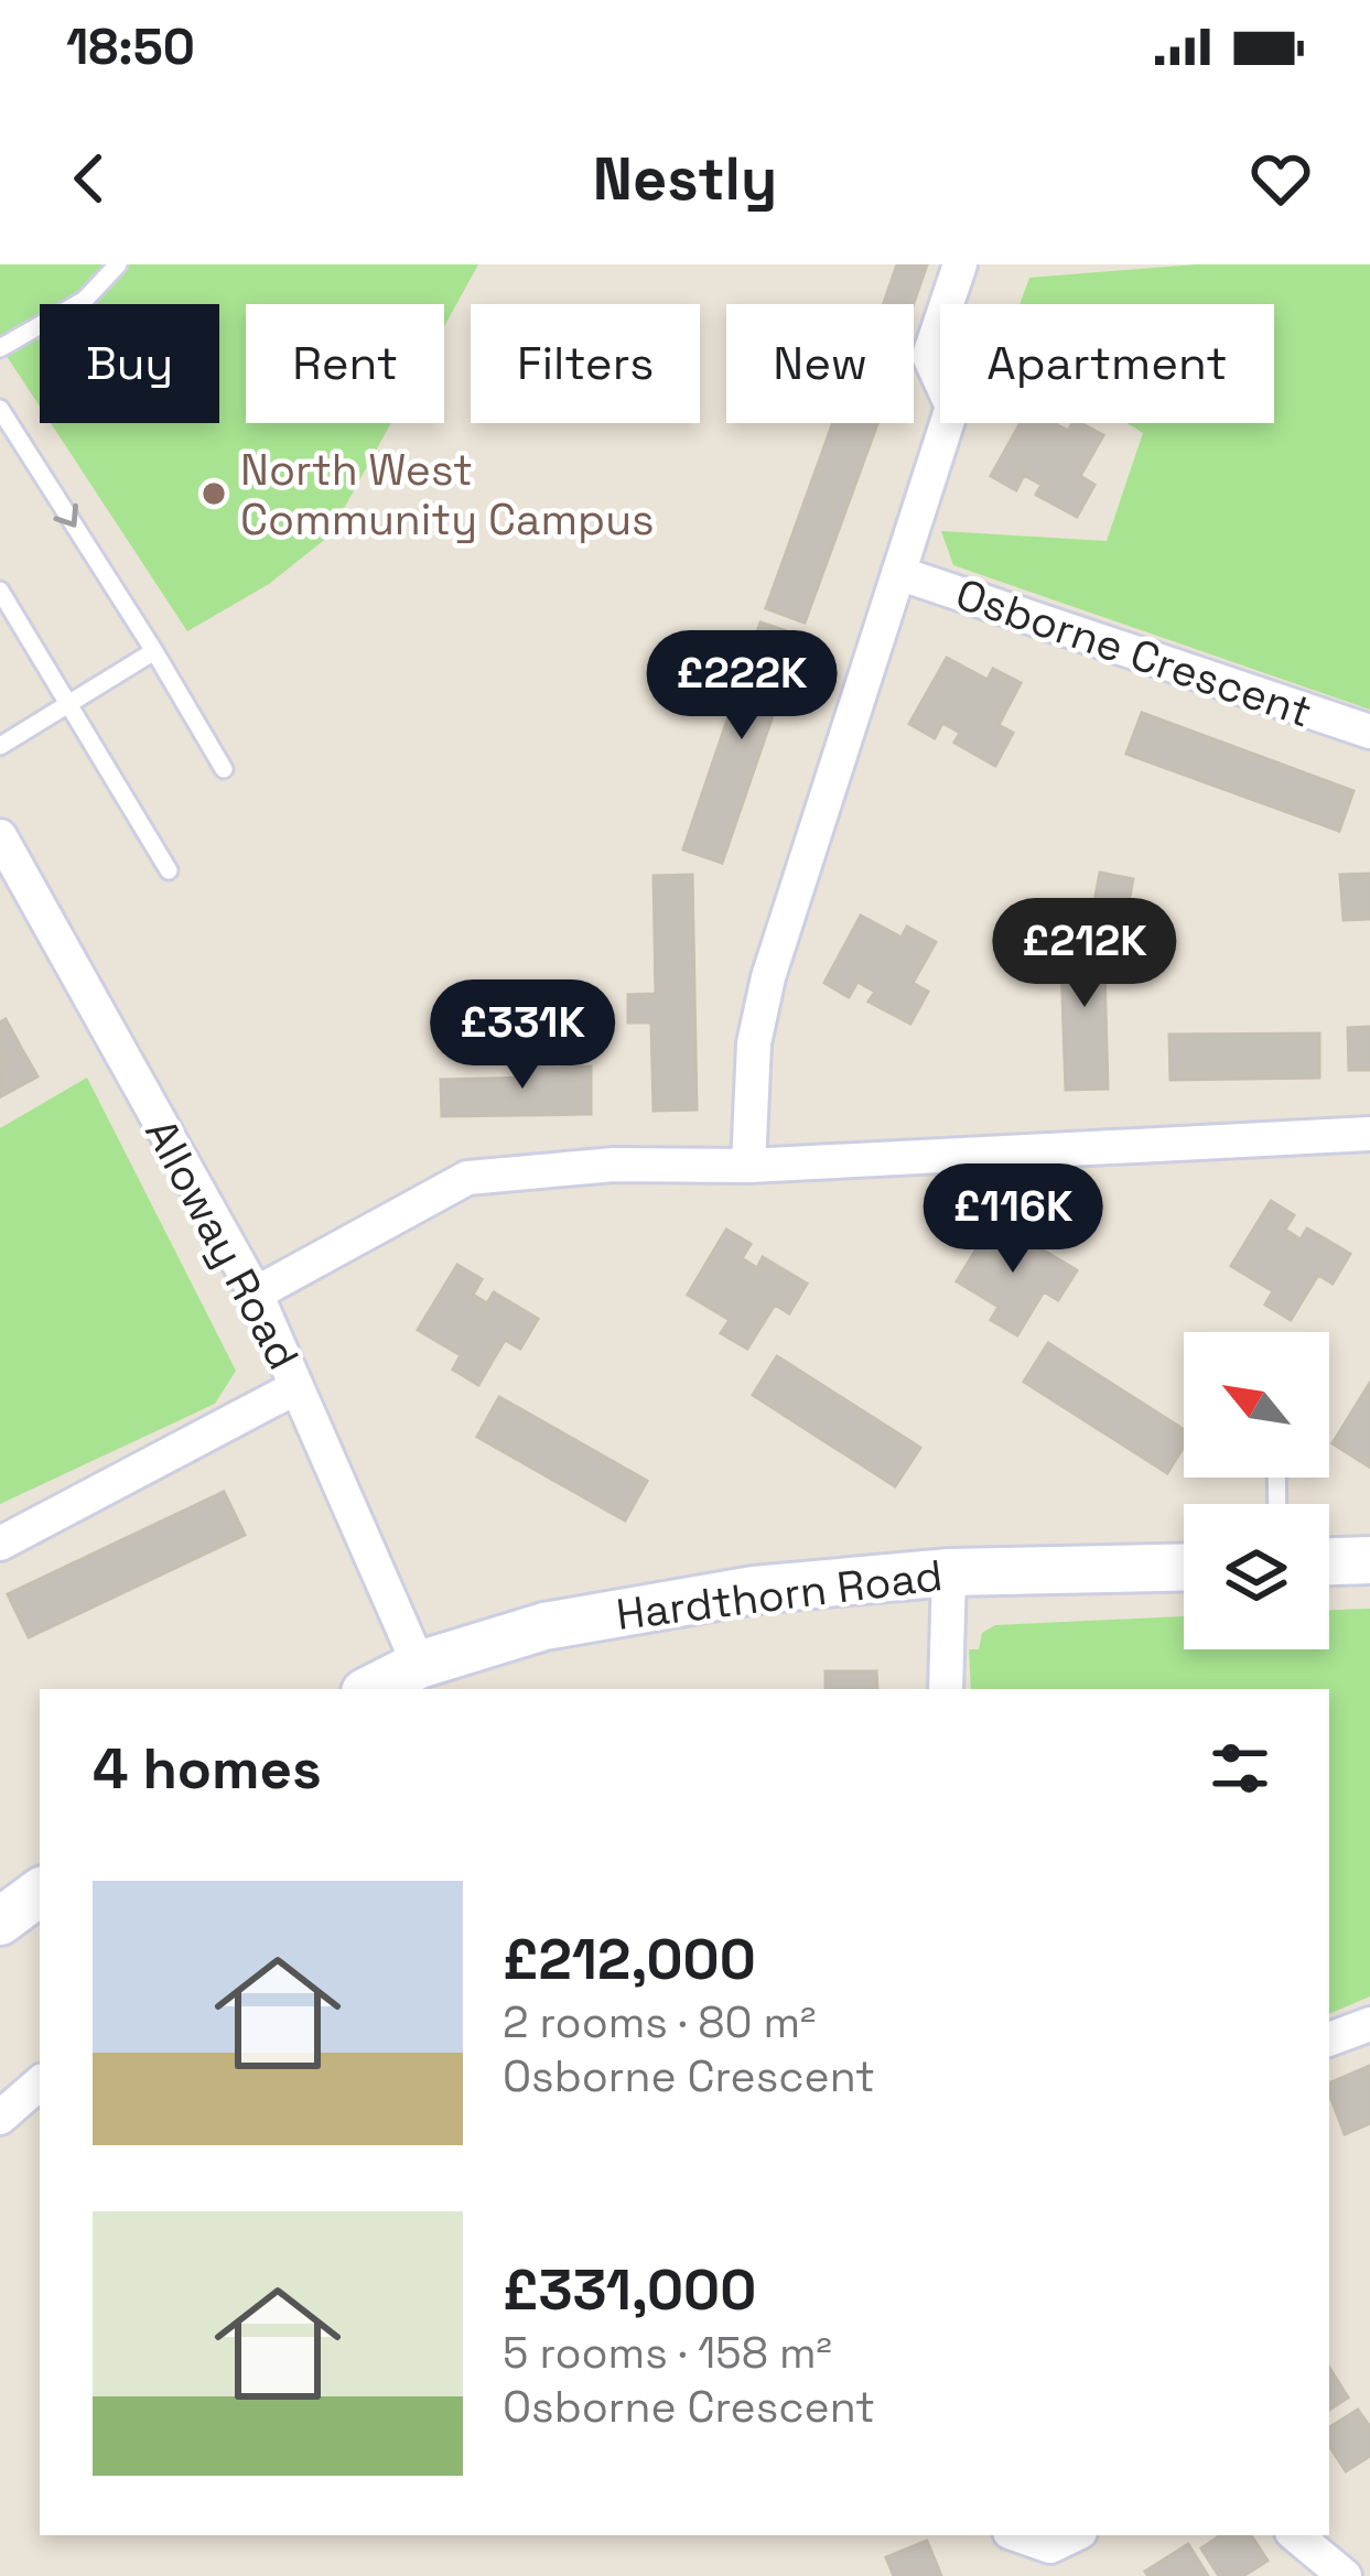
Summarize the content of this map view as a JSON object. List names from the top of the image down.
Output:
{
  "streets": {
    "street": ["Osborne Crescent", "Alloway Road", "Hardthorn Road"]
  },
  "crossings": [
    ["Alloway Road", "Hardthorn Road"]
  ],
  "places": ["North West Community Campus"],
  "north": "top left",
  "page": {
    "status": "18:50",
    "header": "Nestly",
    "chip": [
      "Buy",
      "Rent",
      "Filters",
      "New",
      "Apartment"
    ],
    "price": [
      "£222K",
      "£212K",
      "£331K",
      "£116K"
    ],
    "heading": "4 homes",
    "list": [
      {
        "name": "£212,000",
        "note": "2 rooms · 80 m² · Osborne Crescent"
      },
      {
        "name": "£331,000",
        "note": "5 rooms · 158 m² · Osborne Crescent"
      }
    ]
  }
}
